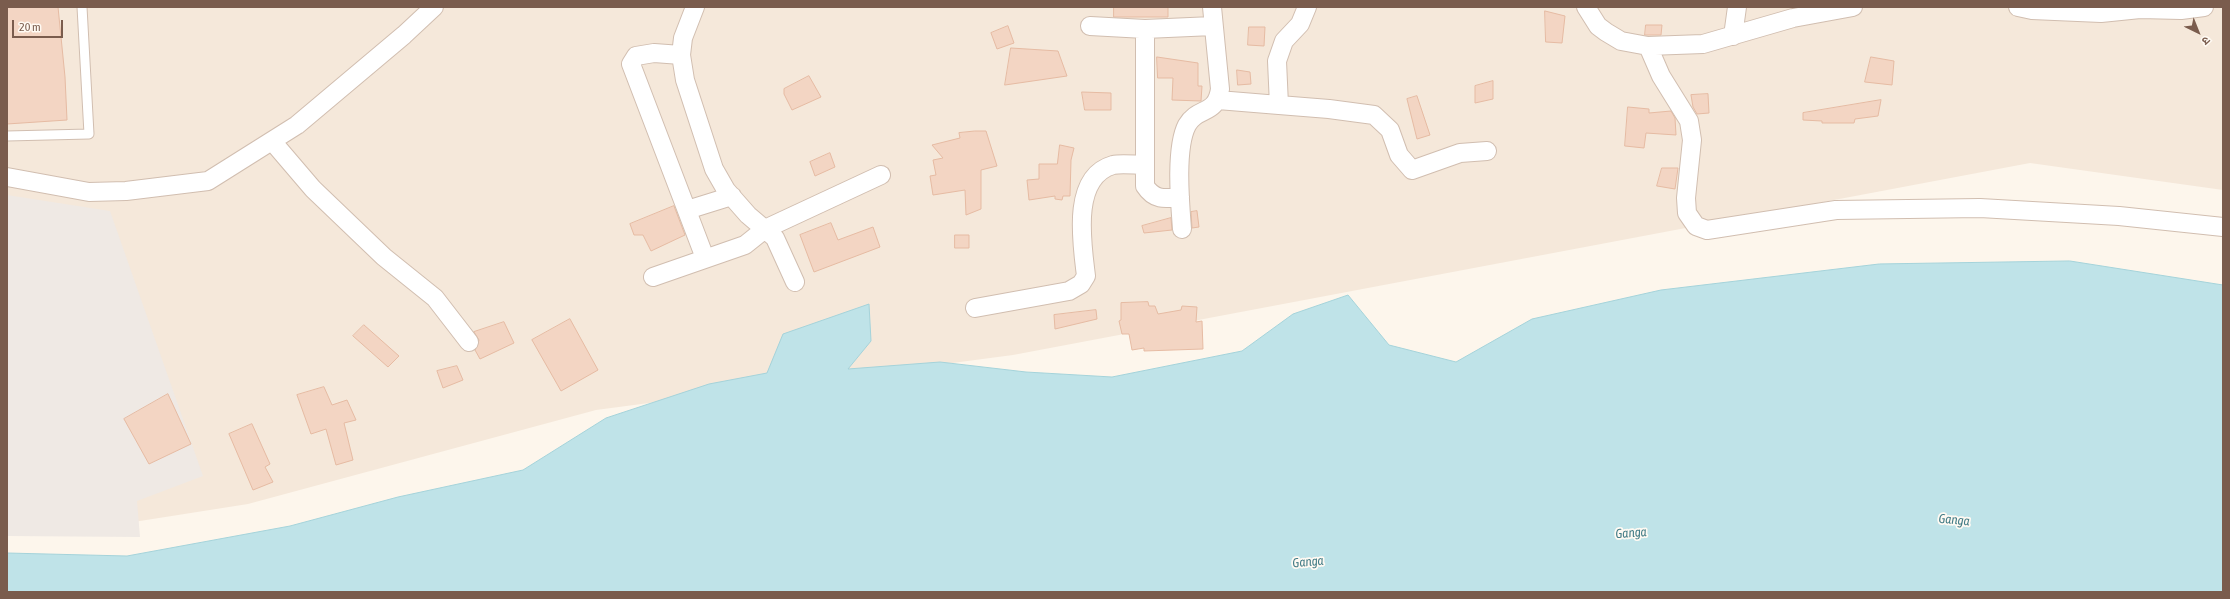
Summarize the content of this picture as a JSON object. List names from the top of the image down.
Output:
{
  "water": ["Ganga"],
  "scale_bar": "20 m",
  "north": "bottom right"
}
